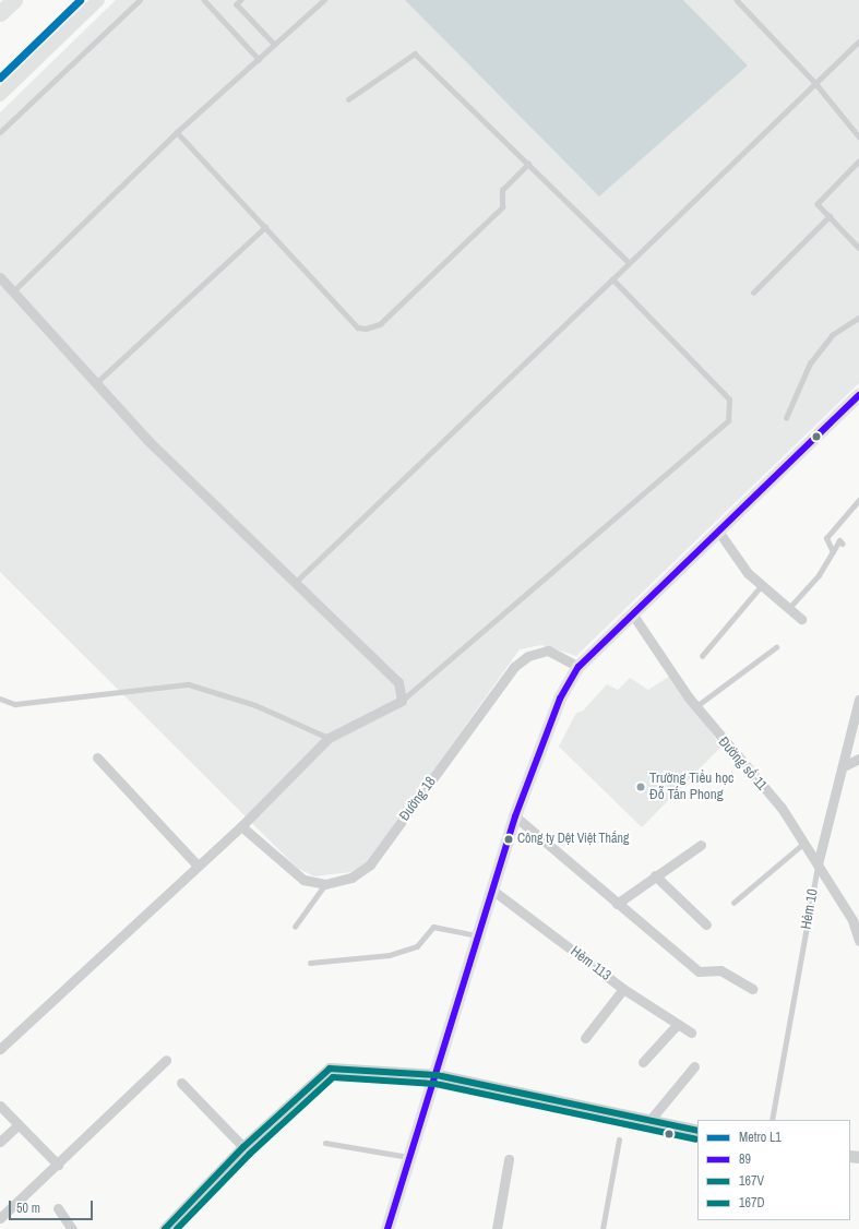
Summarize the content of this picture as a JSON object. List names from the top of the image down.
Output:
{
  "streets": {
    "street": [
      "Đường số 11",
      "Đường 18",
      "Hẻm 10",
      "Hẻm 113"
    ]
  },
  "crossings": [
    ["Đường số 11", "Hẻm 10"]
  ],
  "places": ["Trường Tiểu học Đỗ Tấn Phong", "Công ty Dệt Việt Thắng"],
  "lines": [
    "metro line L1",
    "transit line 89",
    "transit line 167V",
    "transit line 167D"
  ],
  "legend": [
    "Metro L1",
    "89",
    "167V",
    "167D"
  ],
  "scale_bar": "50 m"
}
